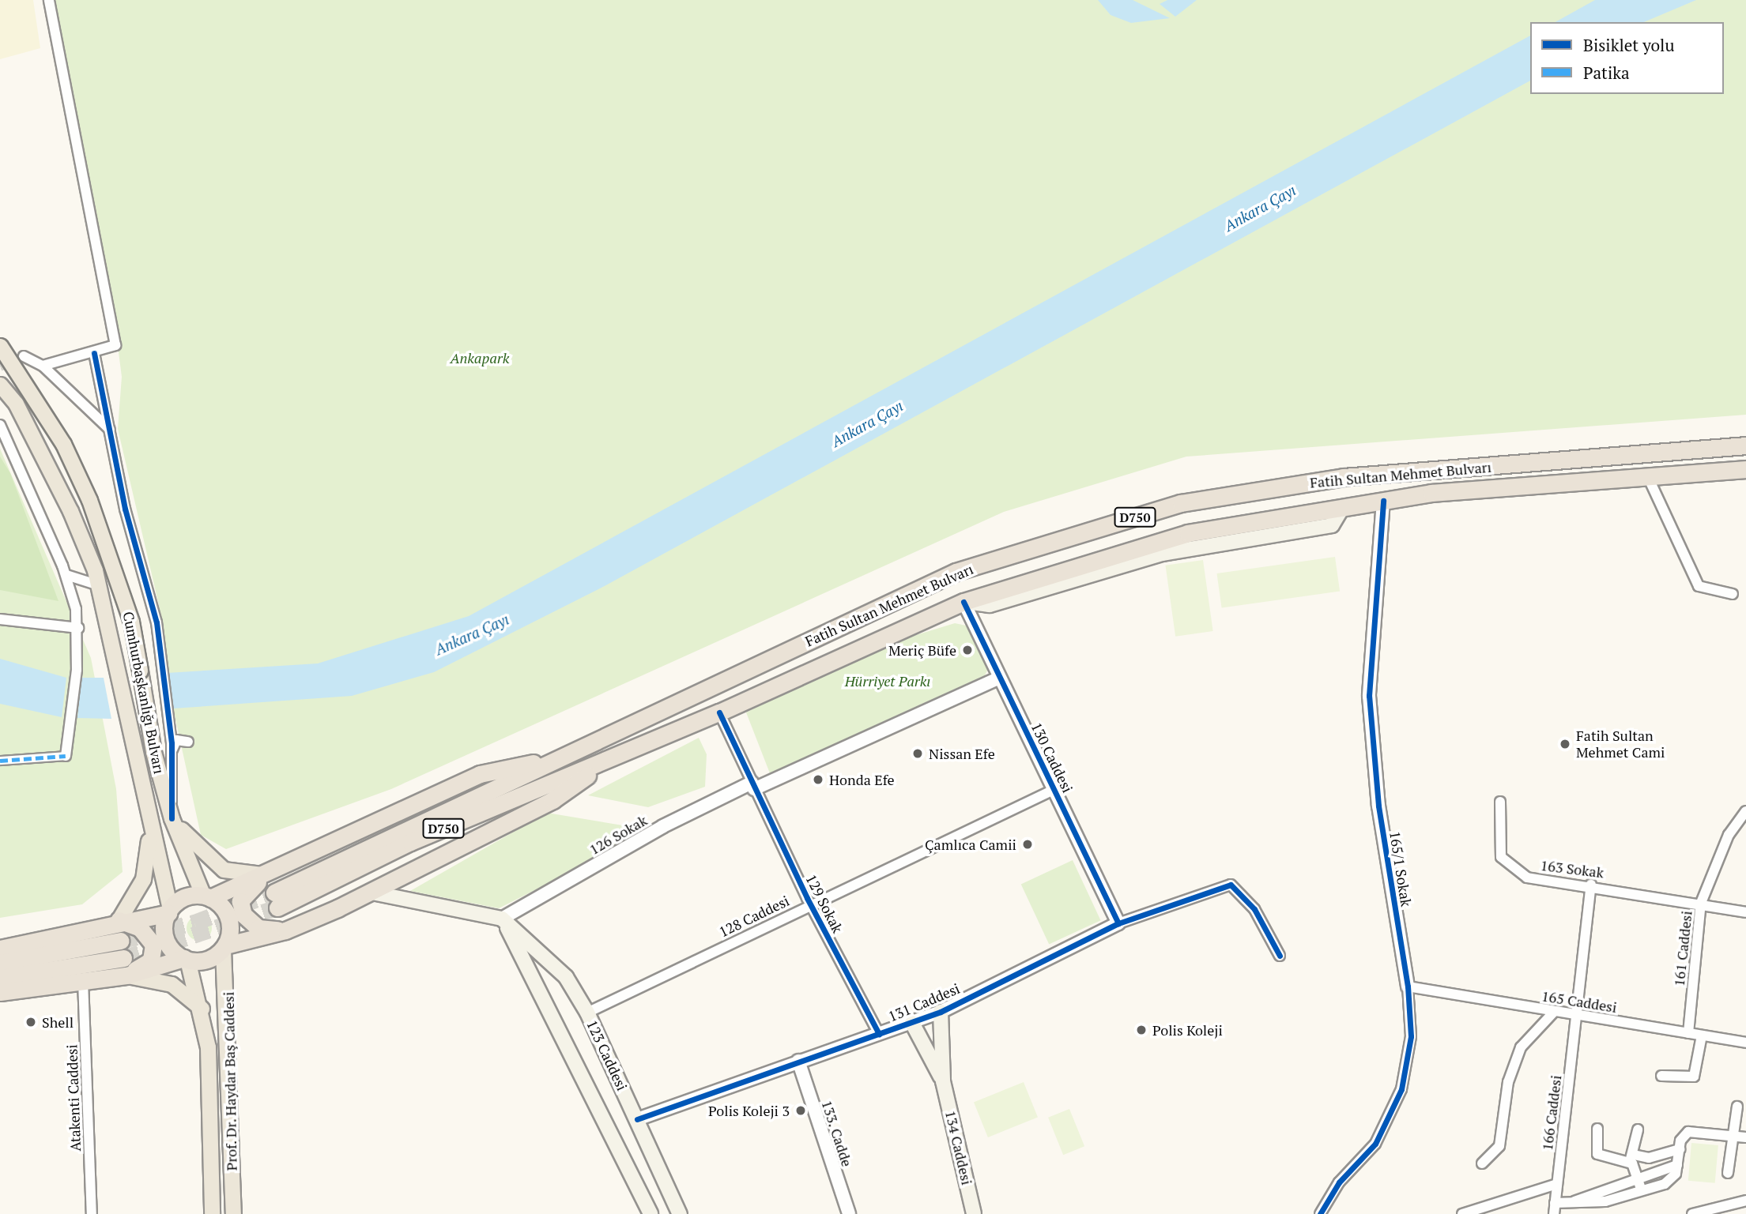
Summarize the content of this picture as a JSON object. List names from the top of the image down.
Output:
{
  "streets": {
    "highway": ["Fatih Sultan Mehmet Bulvarı", "D750"],
    "main road": [
      "Cumhurbaşkanlığı Bulvarı",
      "123 Caddesi",
      "Prof. Dr. Haydar Baş Caddesi",
      "134 Caddesi"
    ],
    "street": [
      "130 Caddesi",
      "126 Sokak",
      "165/1 Sokak",
      "163 Sokak",
      "129 Sokak",
      "128 Caddesi",
      "161 Caddesi",
      "165 Caddesi",
      "131 Caddesi",
      "Atakenti Caddesi",
      "166 Caddesi",
      "133. Cadde"
    ]
  },
  "crossings": [
    ["Fatih Sultan Mehmet Bulvarı", "130 Caddesi"],
    ["Fatih Sultan Mehmet Bulvarı", "165/1 Sokak"],
    ["Fatih Sultan Mehmet Bulvarı", "129 Sokak"],
    ["Cumhurbaşkanlığı Bulvarı", "Prof. Dr. Haydar Baş Caddesi"],
    ["130 Caddesi", "126 Sokak"],
    ["130 Caddesi", "128 Caddesi"],
    ["130 Caddesi", "131 Caddesi"],
    ["126 Sokak", "129 Sokak"],
    ["126 Sokak", "123 Caddesi"],
    ["165/1 Sokak", "165 Caddesi"],
    ["163 Sokak", "161 Caddesi"],
    ["163 Sokak", "166 Caddesi"],
    ["129 Sokak", "128 Caddesi"],
    ["129 Sokak", "131 Caddesi"],
    ["128 Caddesi", "123 Caddesi"],
    ["161 Caddesi", "165 Caddesi"],
    ["165 Caddesi", "166 Caddesi"],
    ["131 Caddesi", "123 Caddesi"],
    ["131 Caddesi", "133. Cadde"],
    ["131 Caddesi", "134 Caddesi"]
  ],
  "water": ["Ankara Çayı"],
  "parks": ["Ankapark", "Hürriyet Parkı"],
  "places": [
    "Meriç Büfe",
    "Fatih Sultan Mehmet Cami",
    "Nissan Efe",
    "Honda Efe",
    "Çamlıca Camii",
    "Shell",
    "Polis Koleji",
    "Polis Koleji 3"
  ],
  "legend": ["Bisiklet yolu", "Patika"]
}
